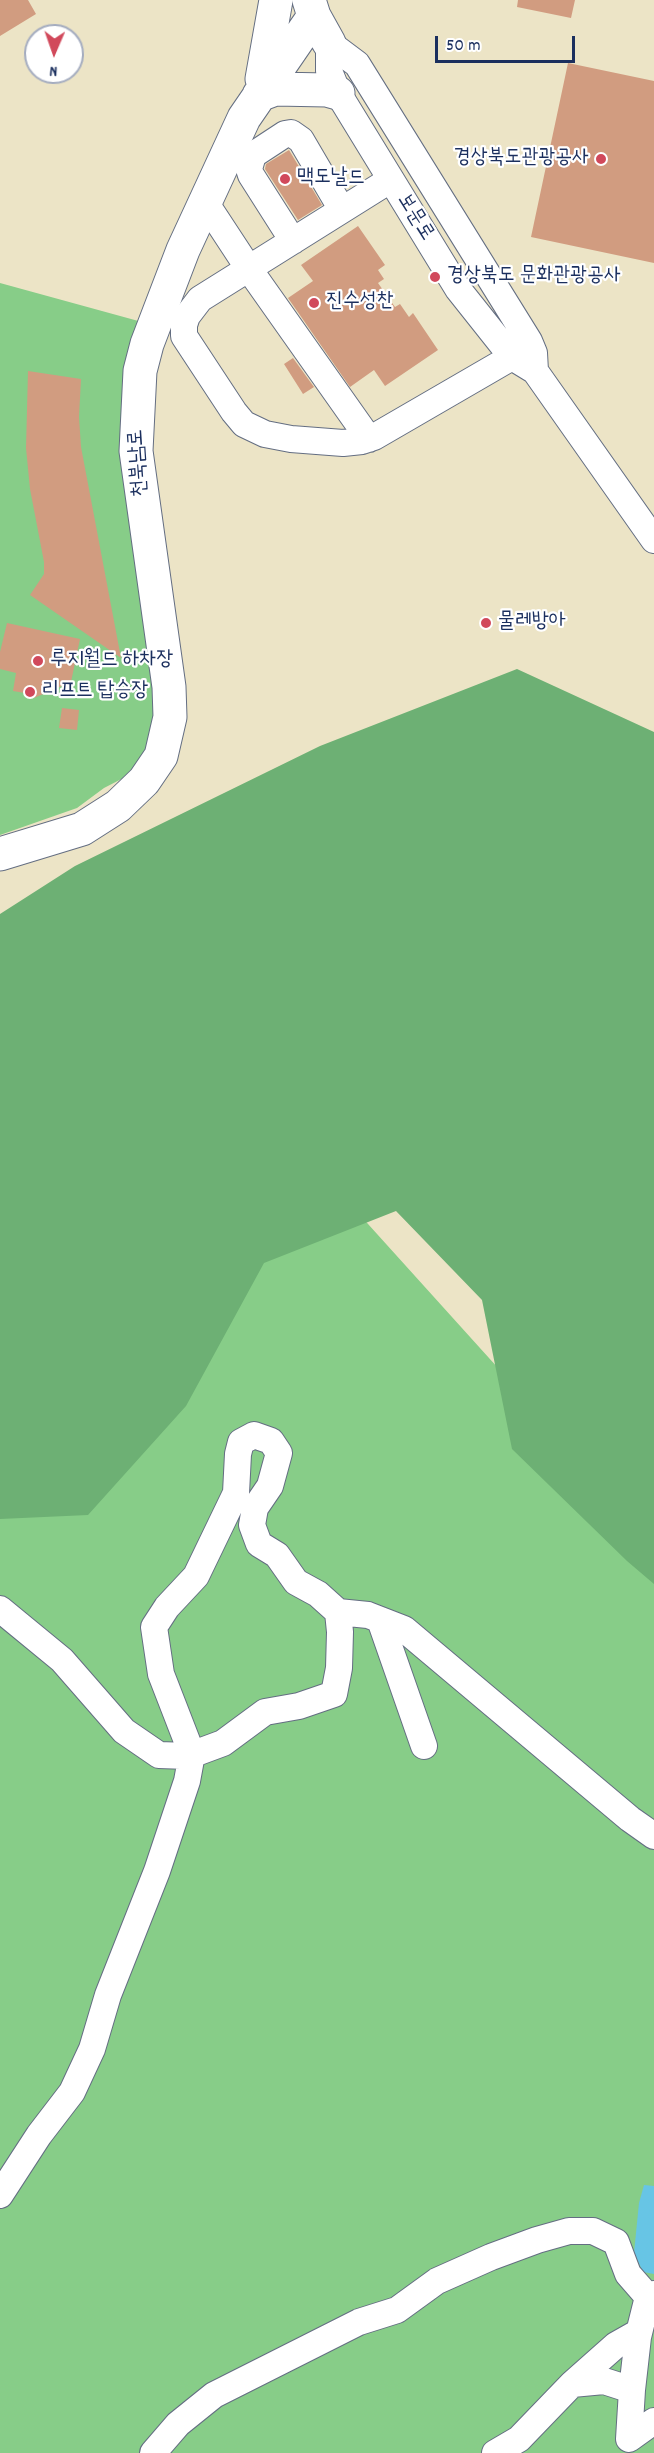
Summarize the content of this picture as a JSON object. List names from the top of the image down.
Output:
{
  "streets": {
    "main road": ["천북남로"],
    "street": ["보문로"]
  },
  "crossings": [
    ["보문로", "천북남로"]
  ],
  "places": [
    "경상북도관광공사",
    "맥도날드",
    "경상북도 문화관광공사",
    "진수성찬",
    "물레방아",
    "루지월드 하차장",
    "리프트 탑승장"
  ],
  "scale_bar": "50 m",
  "north": "bottom"
}
